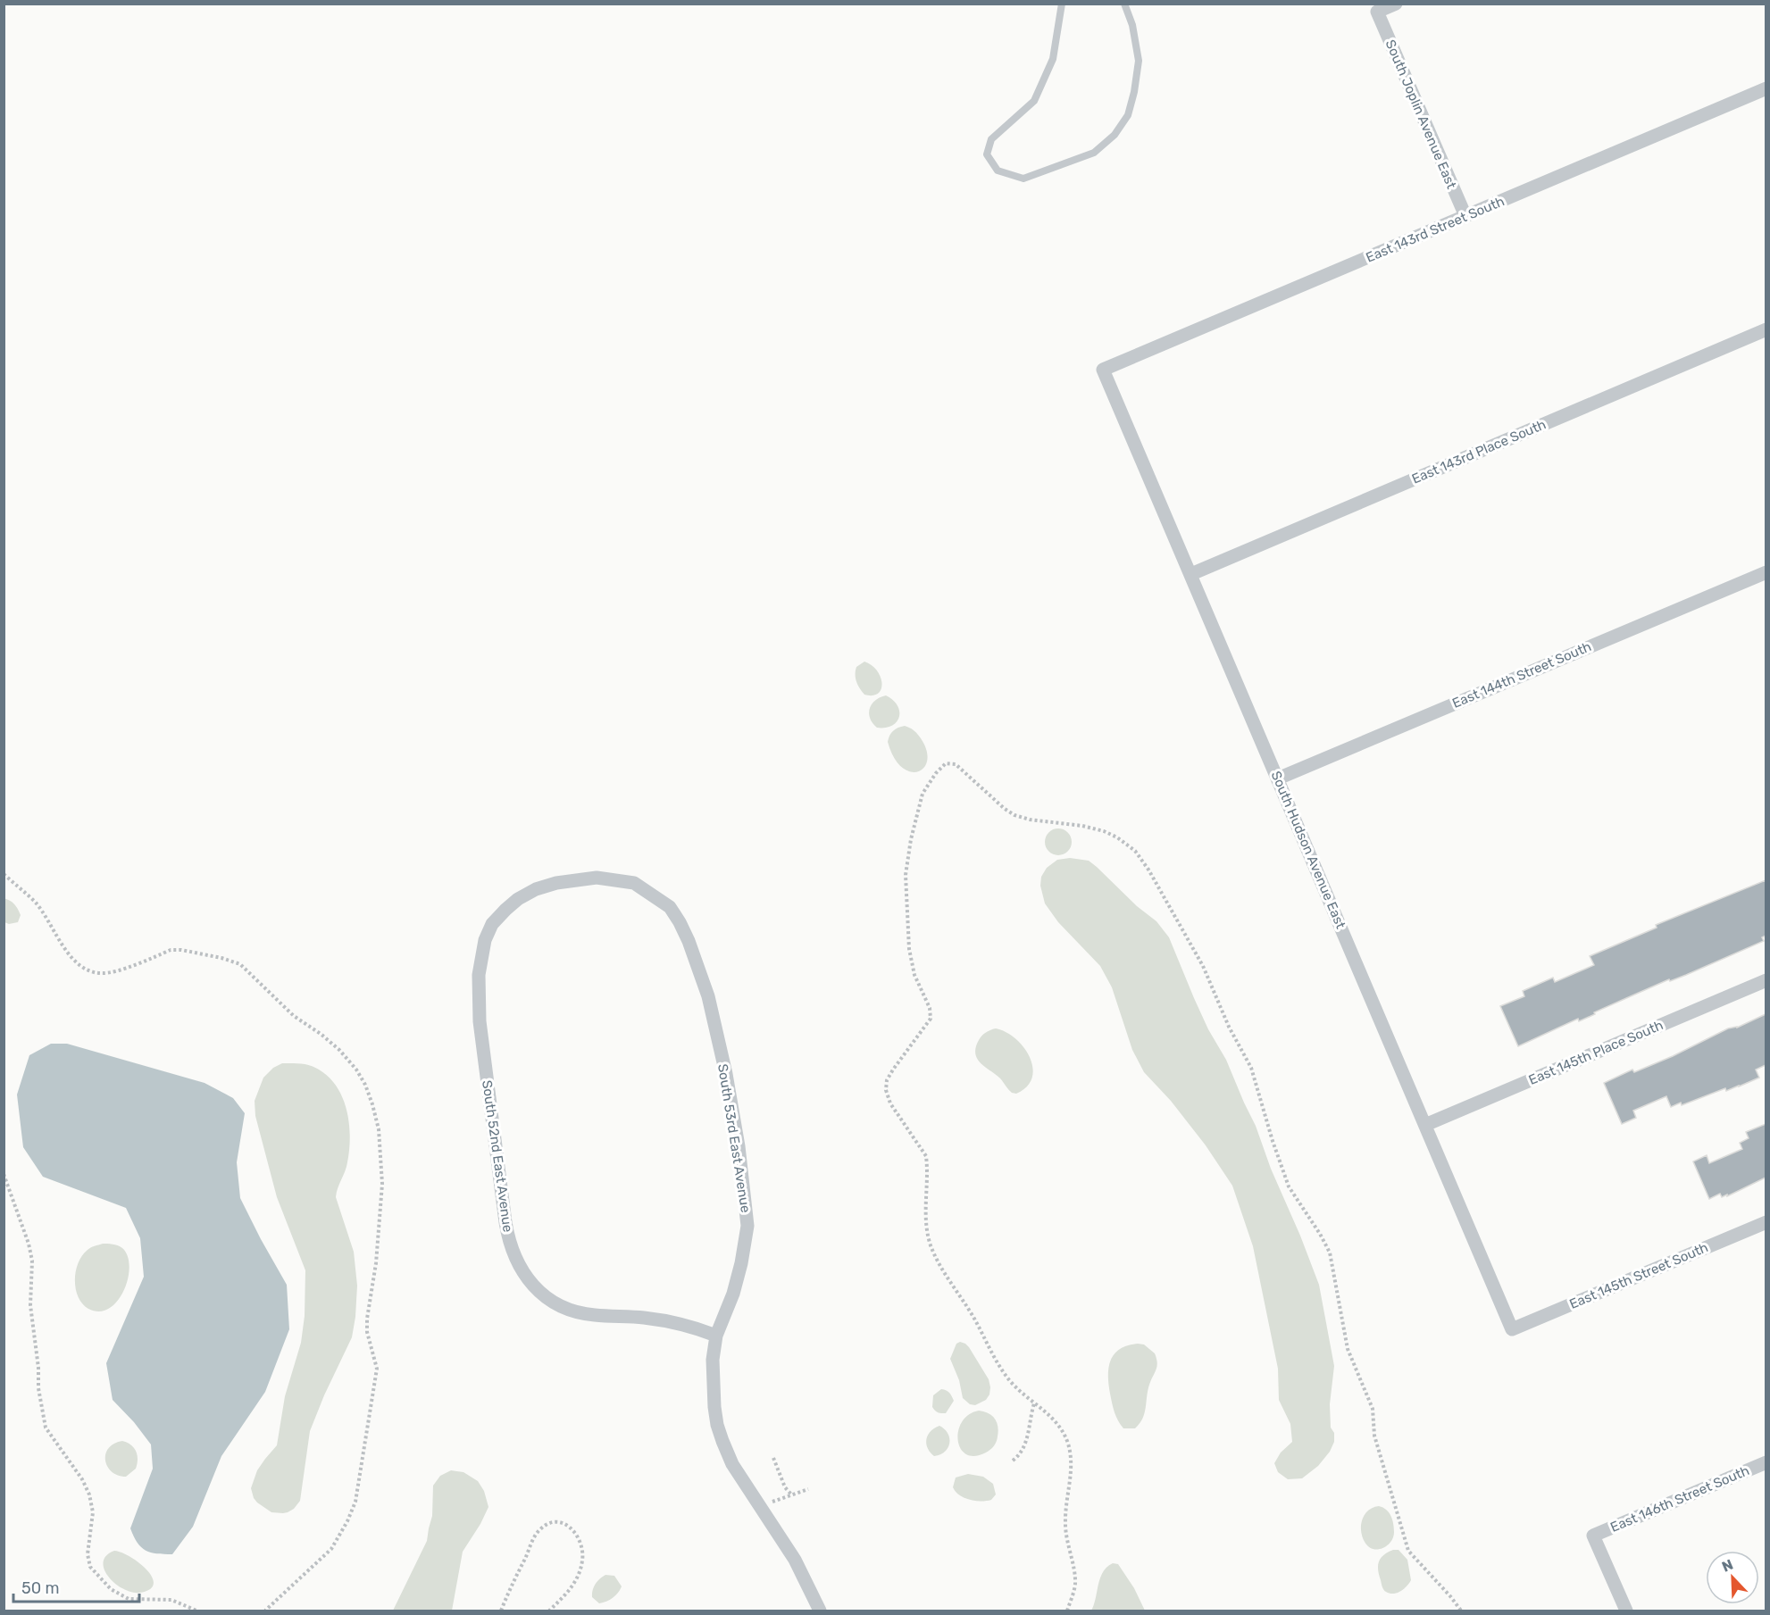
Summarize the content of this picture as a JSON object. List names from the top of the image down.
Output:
{
  "streets": {
    "street": [
      "South Joplin Avenue East",
      "East 143rd Street South",
      "East 143rd Place South",
      "East 144th Street South",
      "South Hudson Avenue East",
      "East 145th Place South",
      "South 53rd East Avenue",
      "South 52nd East Avenue",
      "East 145th Street South",
      "East 146th Street South"
    ]
  },
  "crossings": [
    ["South Joplin Avenue East", "East 143rd Street South"],
    ["East 143rd Street South", "South Hudson Avenue East"],
    ["East 143rd Place South", "South Hudson Avenue East"],
    ["East 144th Street South", "South Hudson Avenue East"],
    ["South Hudson Avenue East", "East 145th Place South"],
    ["South Hudson Avenue East", "East 145th Street South"],
    ["South 53rd East Avenue", "South 52nd East Avenue"]
  ],
  "scale_bar": "50 m",
  "north": "top left"
}
